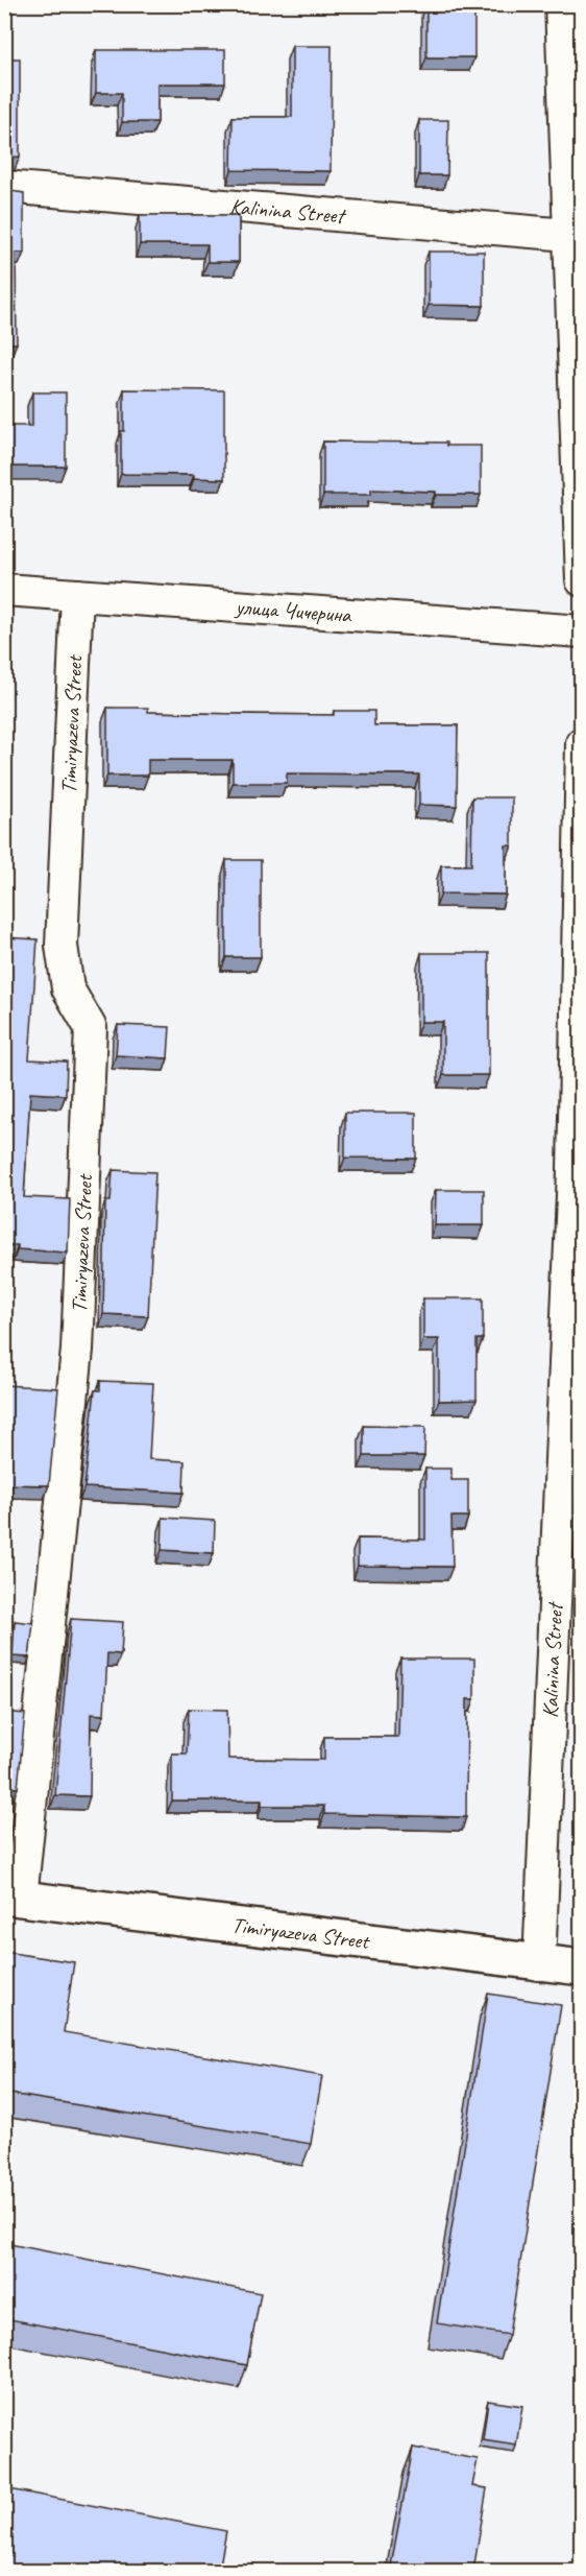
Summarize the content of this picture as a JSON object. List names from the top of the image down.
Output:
{
  "streets": {
    "street": ["Kalinina Street", "улица Чичерина", "Timiryazeva Street"]
  },
  "crossings": [
    ["Kalinina Street", "Timiryazeva Street"],
    ["улица Чичерина", "Timiryazeva Street"]
  ]
}
